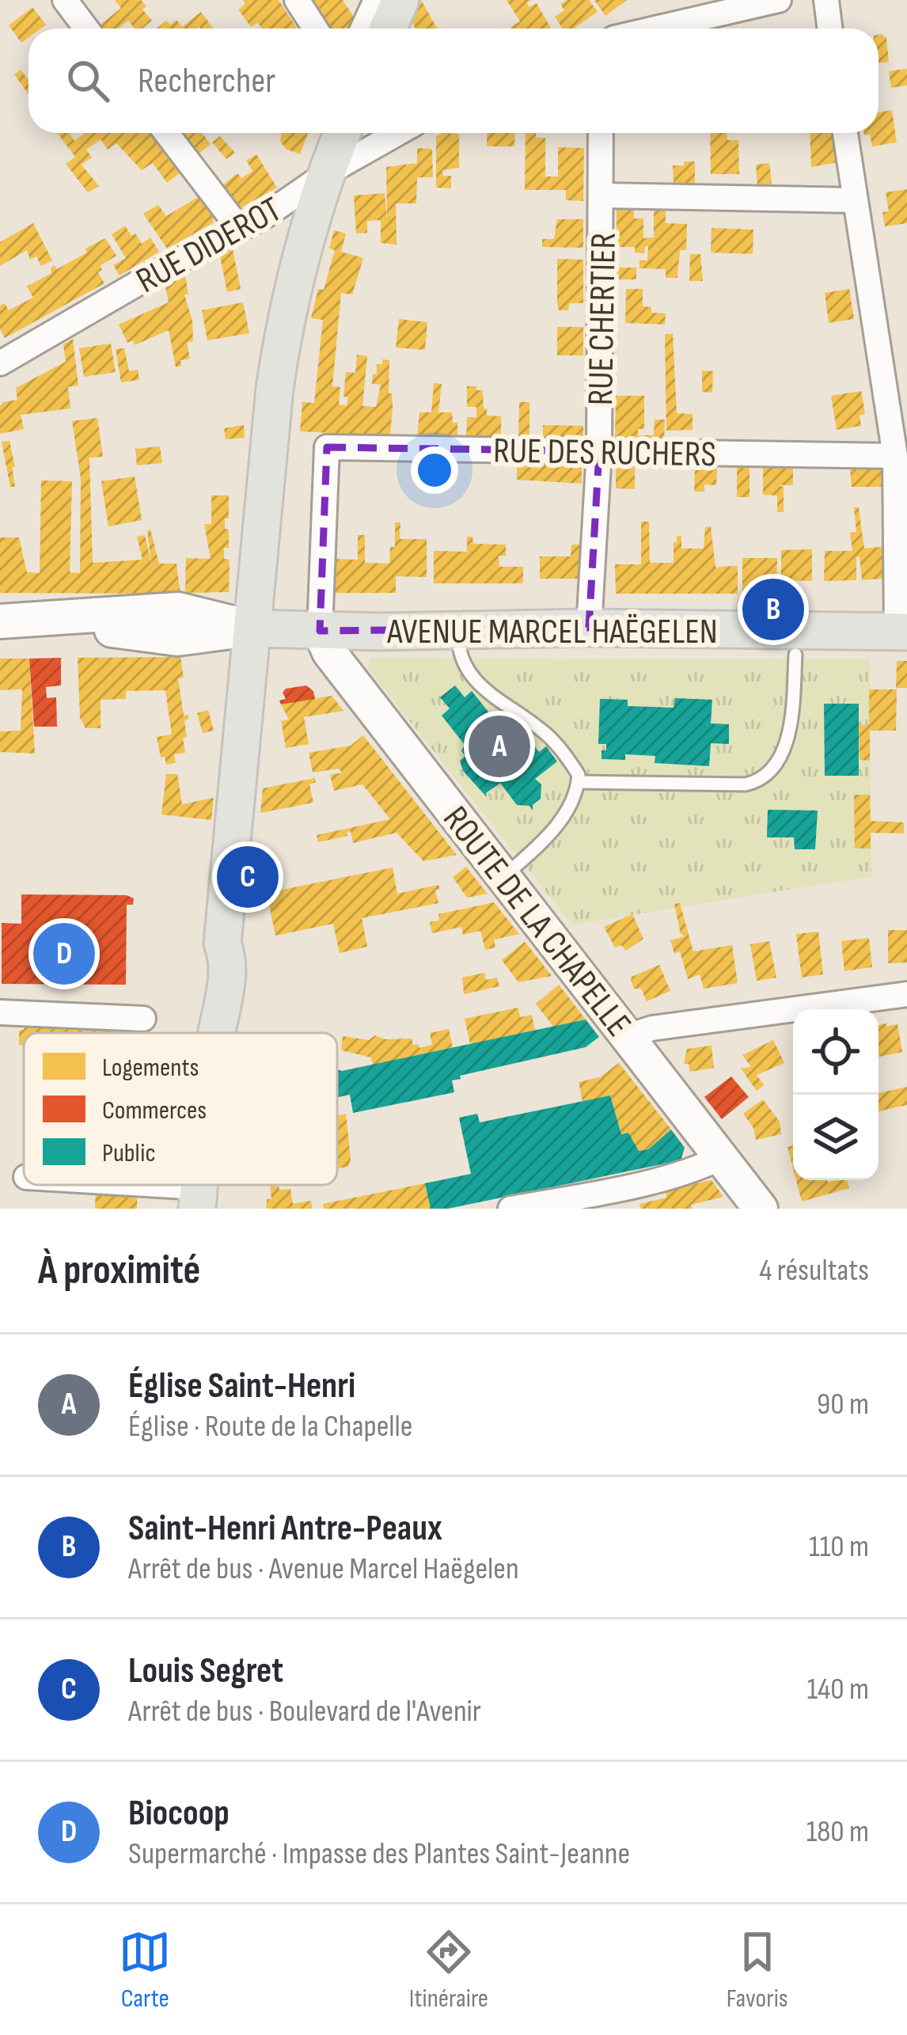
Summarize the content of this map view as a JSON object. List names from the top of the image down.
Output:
{
  "streets": {
    "main road": ["AVENUE MARCEL HAËGELEN", "ROUTE DE LA CHAPELLE"],
    "street": ["RUE DIDEROT", "RUE CHERTIER", "RUE DES RUCHERS"]
  },
  "crossings": [
    ["RUE CHERTIER", "RUE DES RUCHERS"],
    ["RUE CHERTIER", "AVENUE MARCEL HAËGELEN"],
    ["RUE DES RUCHERS", "AVENUE MARCEL HAËGELEN"],
    ["RUE DES RUCHERS", "ROUTE DE LA CHAPELLE"],
    ["AVENUE MARCEL HAËGELEN", "ROUTE DE LA CHAPELLE"]
  ],
  "legend": ["Logements", "Commerces", "Public"],
  "page": {
    "search": "Rechercher",
    "pins": [
      "B",
      "A",
      "C",
      "D"
    ],
    "heading": ["À proximité", "4 résultats"],
    "list": [
      {
        "mark": "A",
        "name": "Église Saint-Henri",
        "note": "Église · Route de la Chapelle",
        "value": "90 m"
      },
      {
        "mark": "B",
        "name": "Saint-Henri Antre-Peaux",
        "note": "Arrêt de bus · Avenue Marcel Haëgelen",
        "value": "110 m"
      },
      {
        "mark": "C",
        "name": "Louis Segret",
        "note": "Arrêt de bus · Boulevard de l'Avenir",
        "value": "140 m"
      },
      {
        "mark": "D",
        "name": "Biocoop",
        "note": "Supermarché · Impasse des Plantes Saint-Jeanne",
        "value": "180 m"
      }
    ],
    "nav": ["Carte", "Itinéraire", "Favoris"]
  }
}
